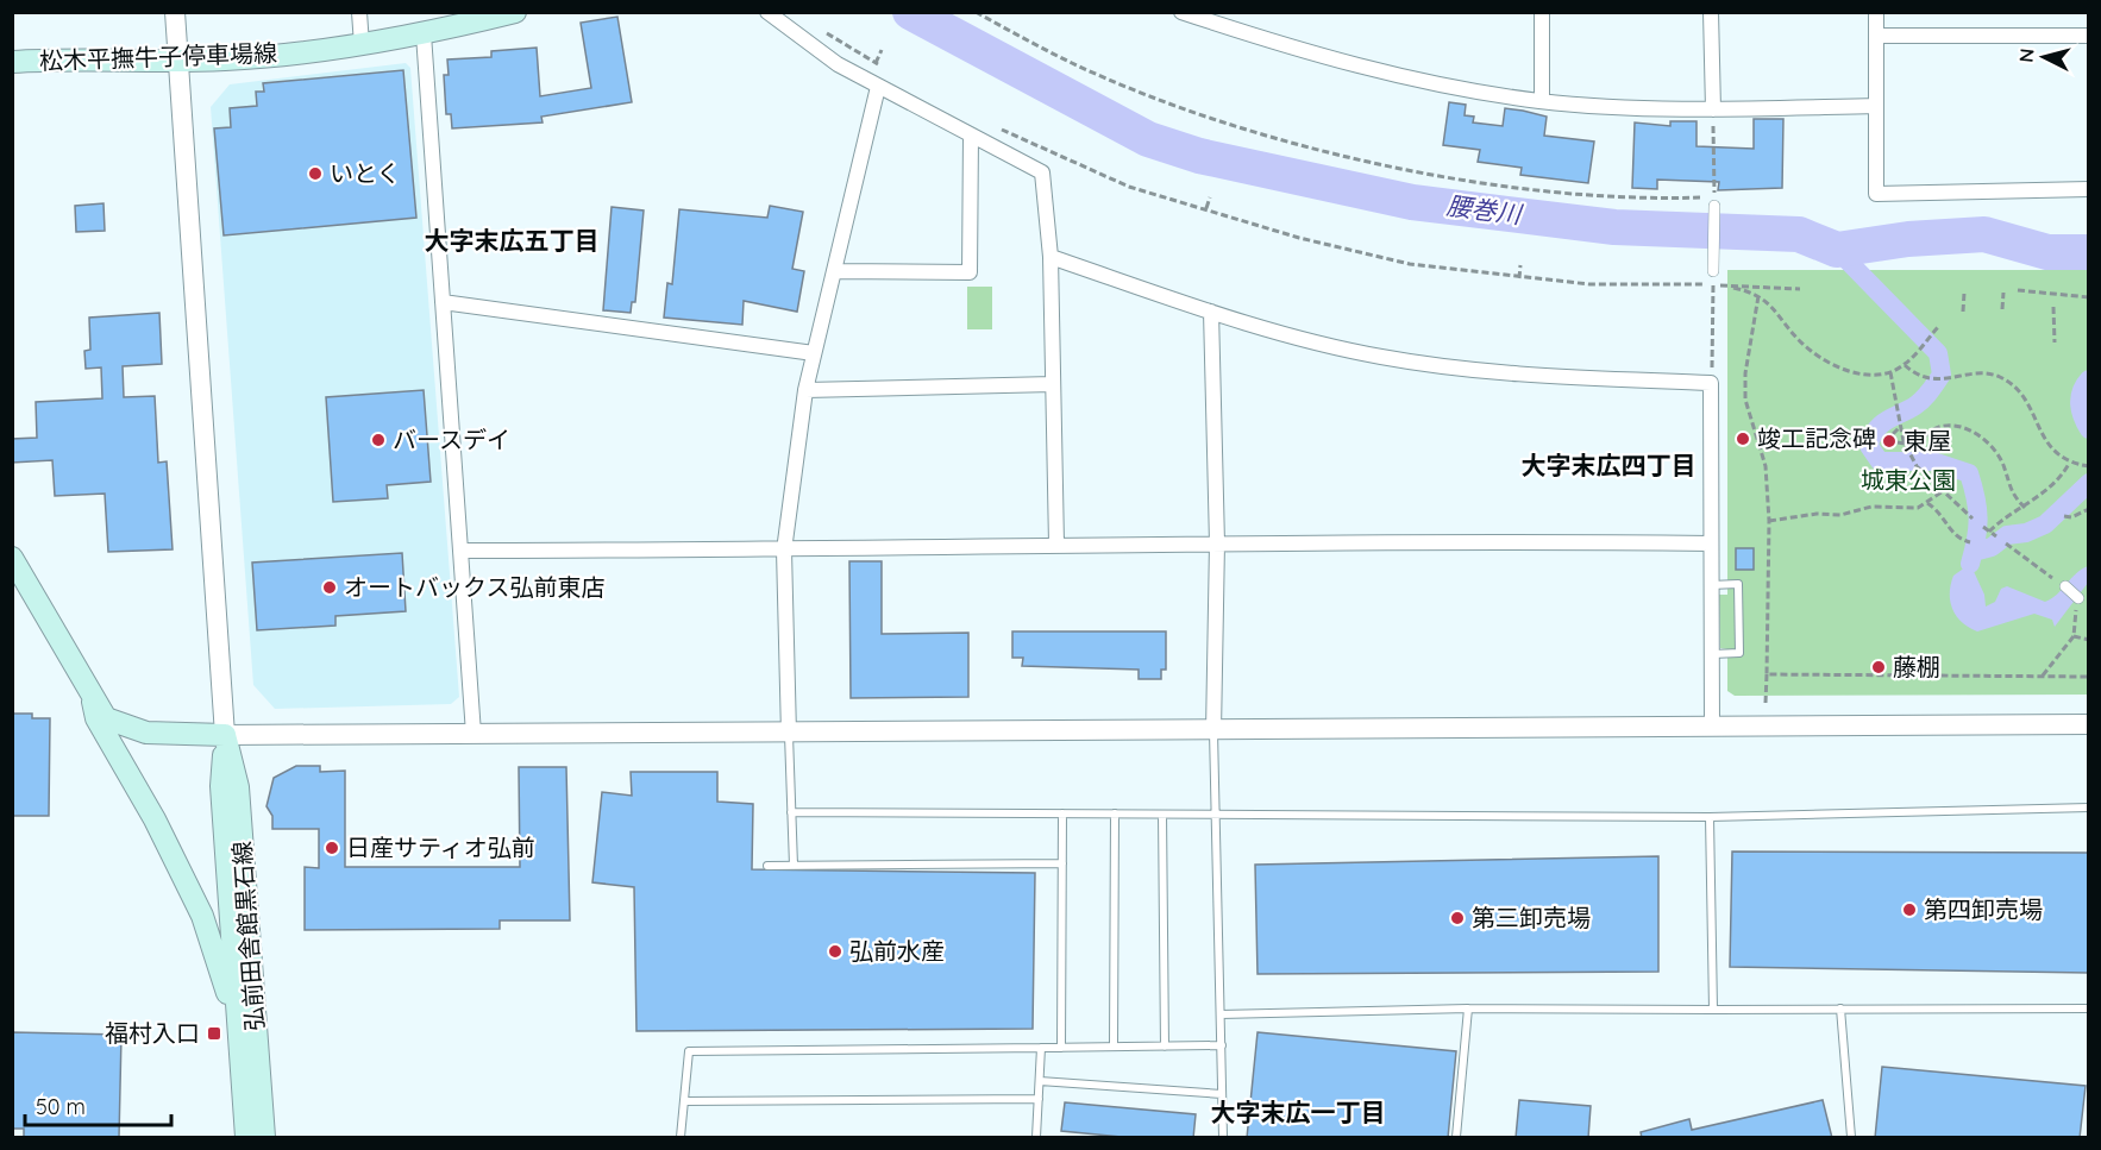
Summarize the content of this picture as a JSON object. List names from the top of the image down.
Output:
{
  "streets": {
    "main road": ["松木平撫牛子停車場線", "弘前田舎館黒石線"]
  },
  "districts": ["大字末広五丁目", "大字末広四丁目", "大字末広一丁目"],
  "water": ["腰巻川"],
  "parks": ["城東公園"],
  "places": {
    "other": [
      "いとく",
      "竣工記念碑",
      "バースデイ",
      "東屋",
      "オートバックス弘前東店",
      "藤棚",
      "日産サティオ弘前",
      "第四卸売場",
      "第三卸売場",
      "弘前水産"
    ],
    "transit": ["福村入口"]
  },
  "scale_bar": "50 m",
  "north": "left"
}
